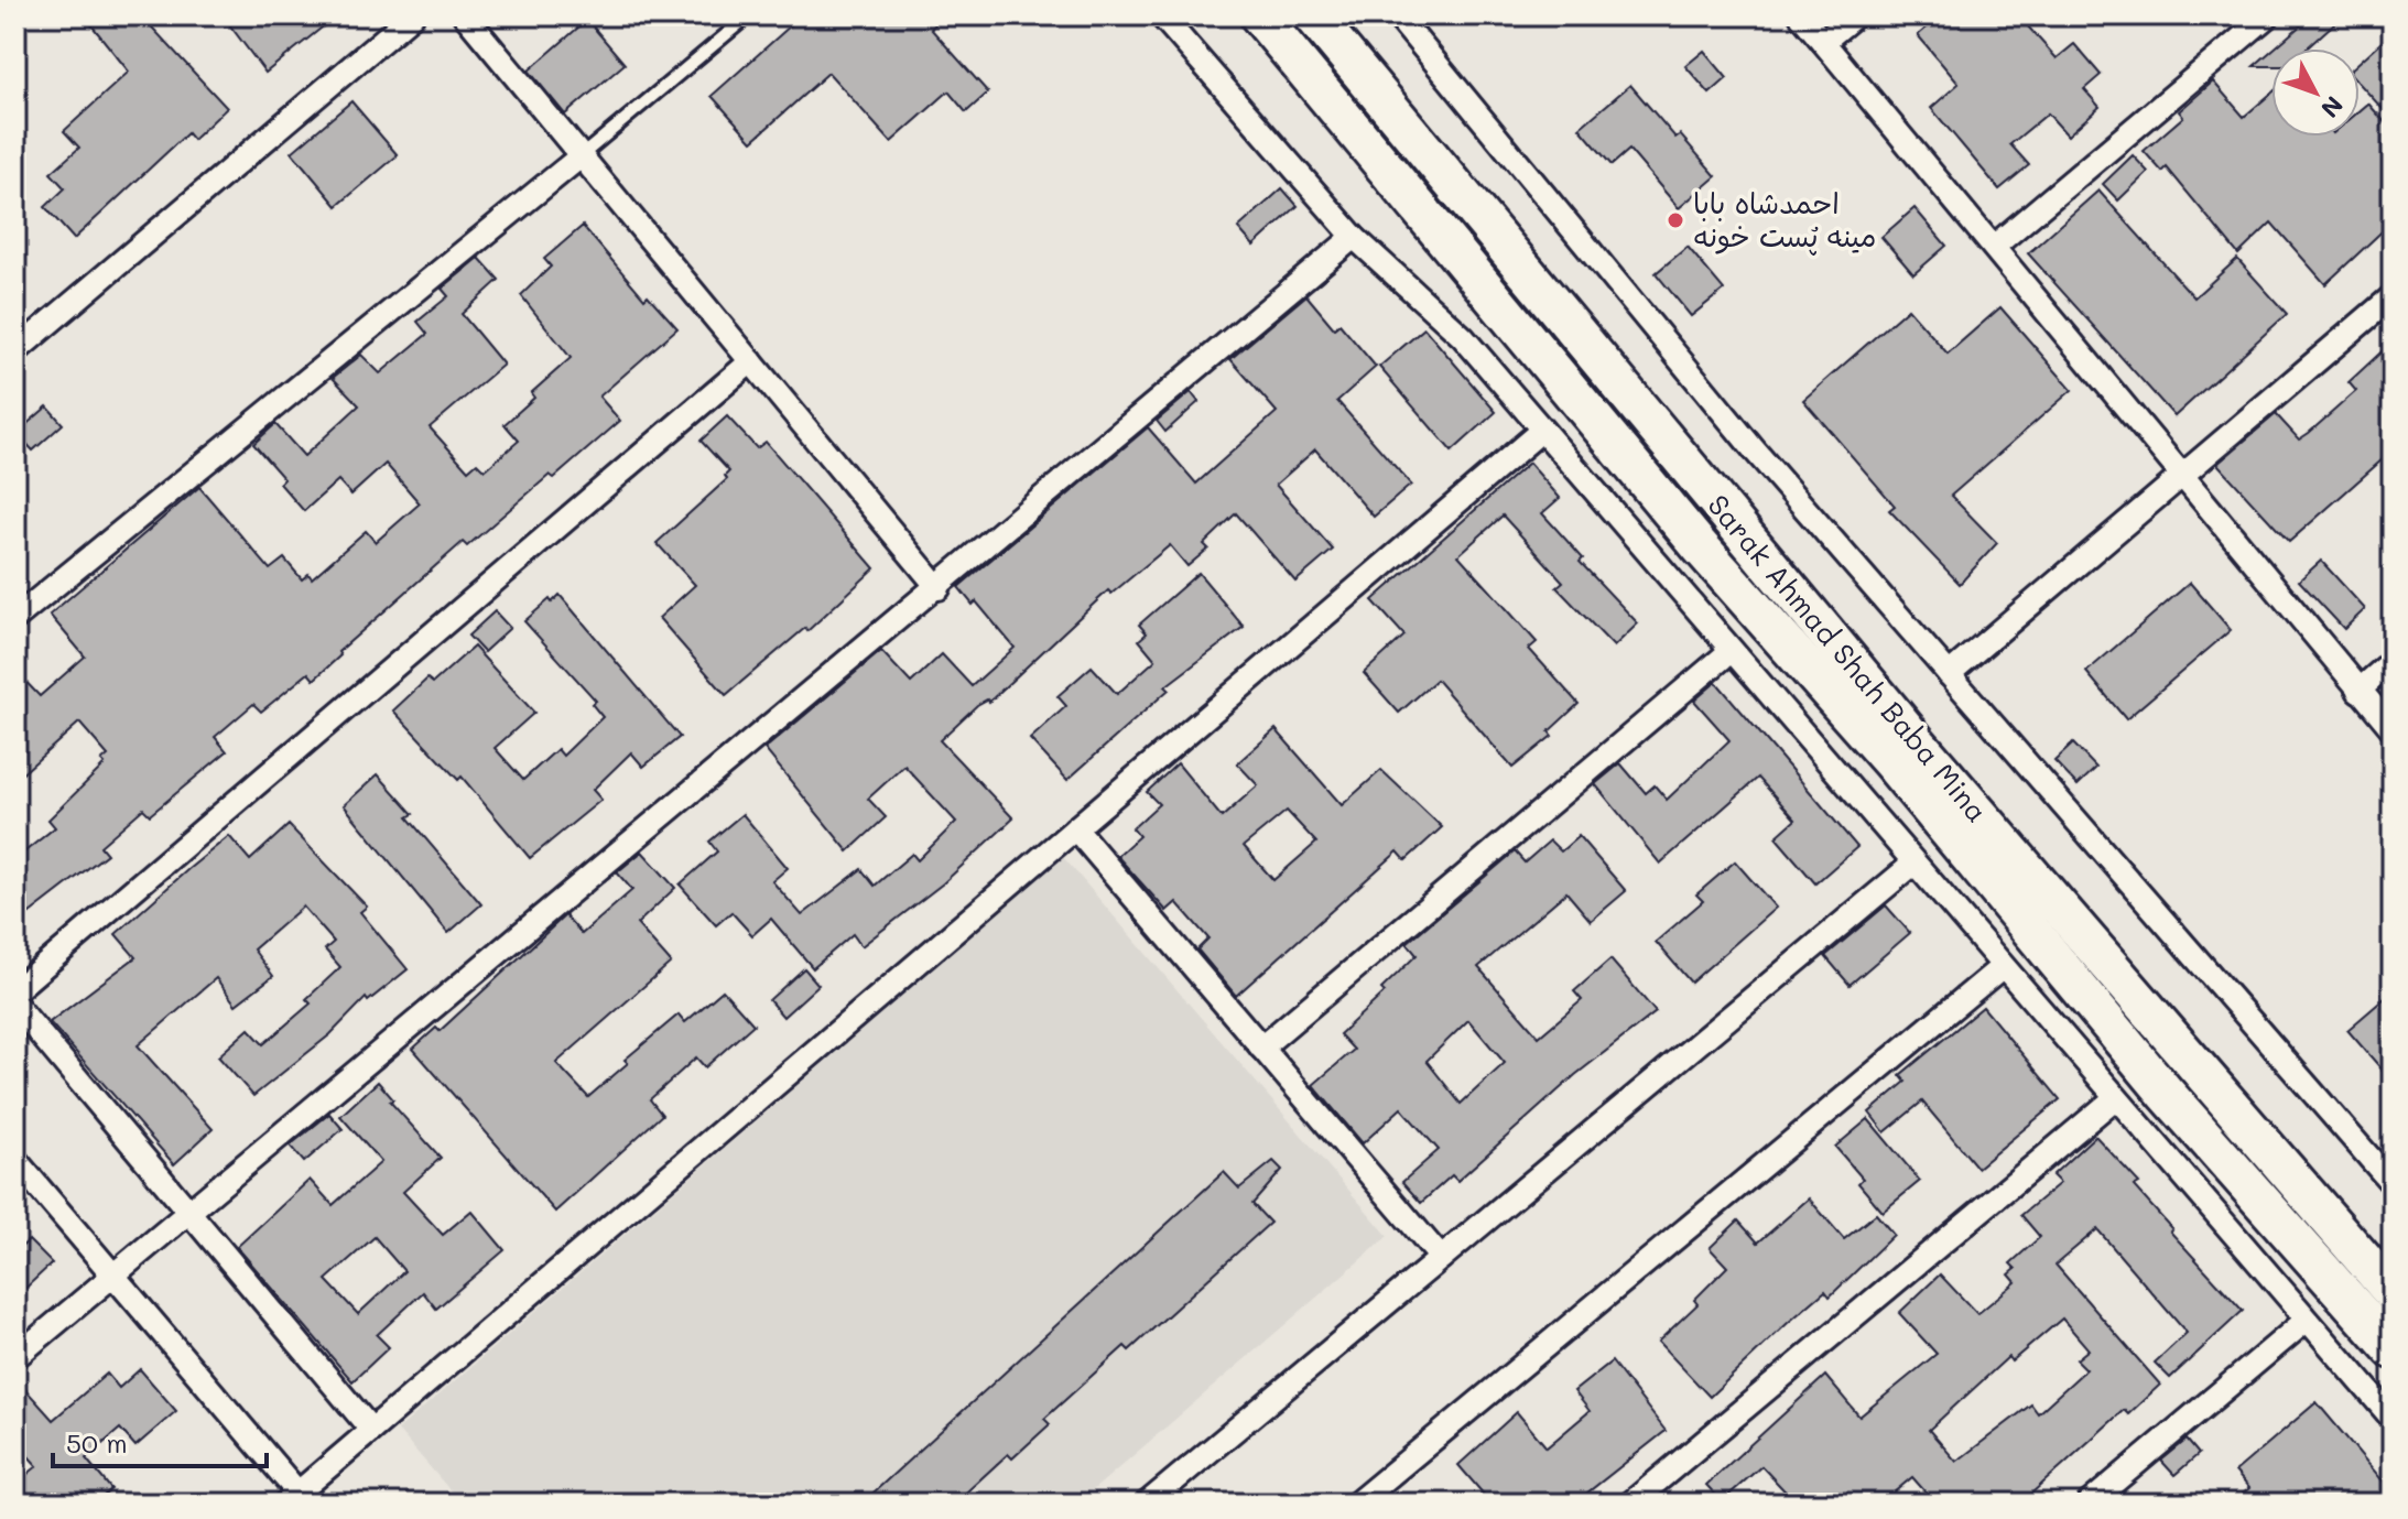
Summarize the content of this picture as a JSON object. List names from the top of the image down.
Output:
{
  "streets": {
    "highway": ["Sarak Ahmad Shah Baba Mina"]
  },
  "places": ["احمدشاه بابا مینه پُست خونه"],
  "scale_bar": "50 m",
  "north": "bottom right"
}
